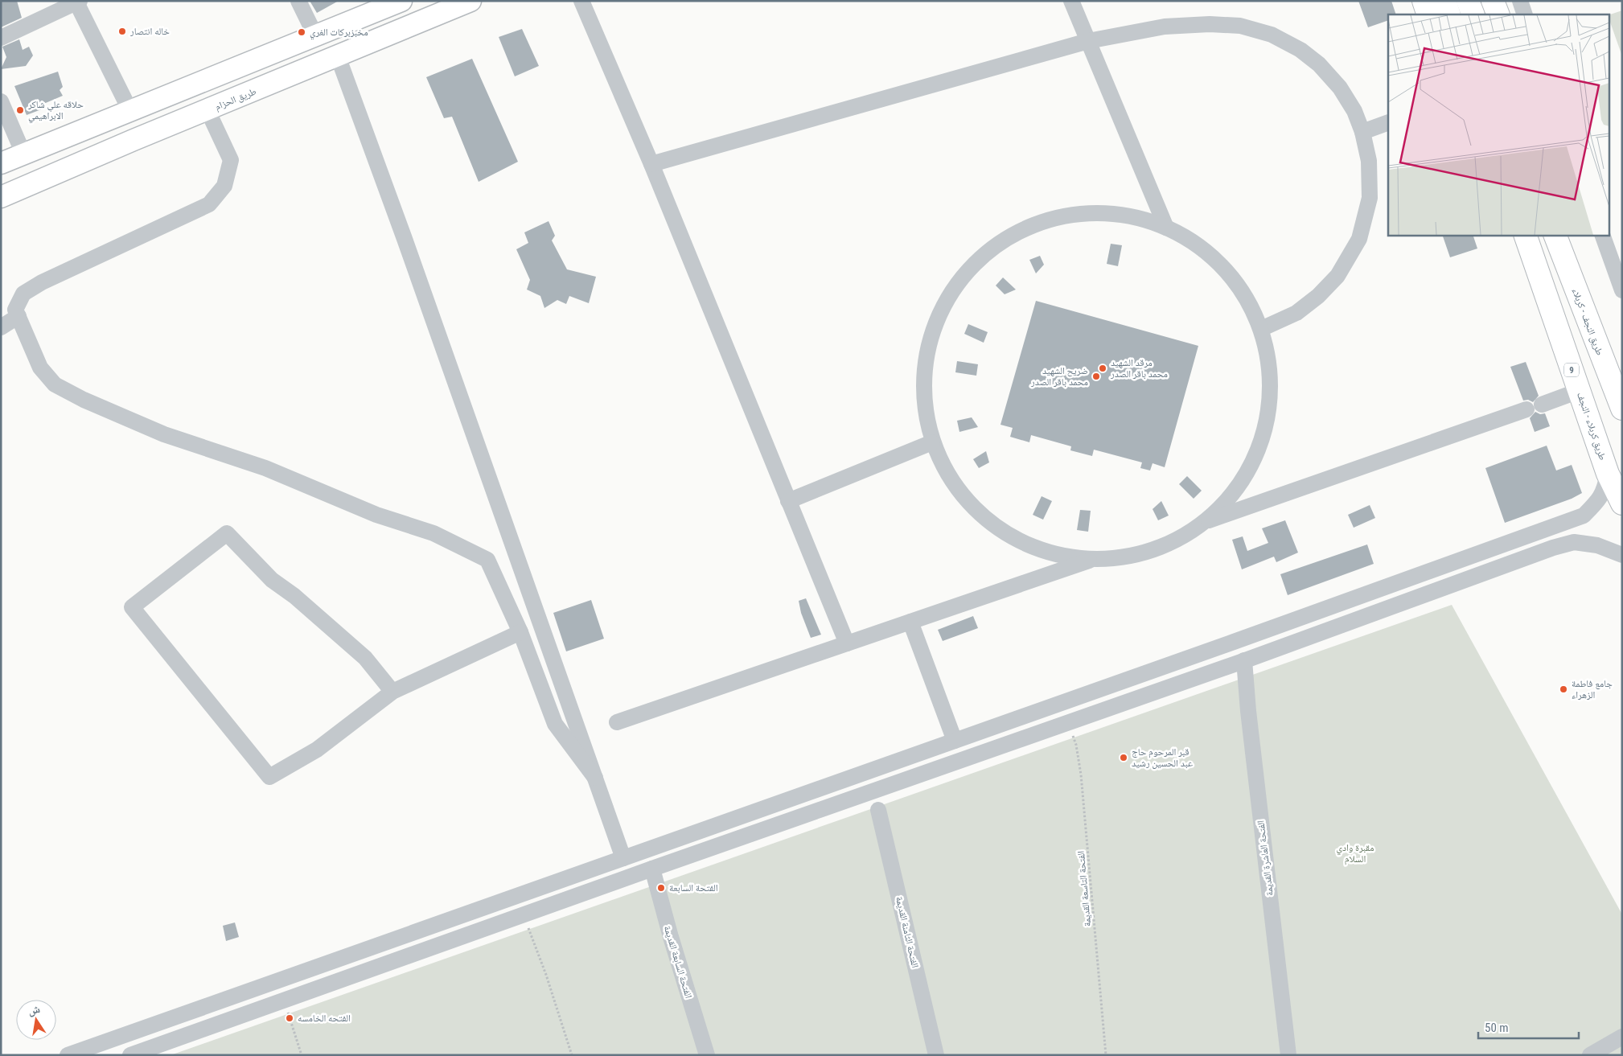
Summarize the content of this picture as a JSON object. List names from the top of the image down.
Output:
{
  "streets": {
    "highway": ["طريق النجف - کربلاء", "9", "طريق کربلاء - النجف"],
    "main road": ["طريق الحزام"],
    "street": ["الفتحة العاشرة القديمة", "الفتحة الثامنة القديمة", "الفتحة السابعة القديمة"],
    "path": ["الفتحة التاسعة القديمة"]
  },
  "parks": ["مقبرة وادي السلام"],
  "places": [
    "خاله انتصار",
    "مخبزبركات الغري",
    "حلاقه علي شاكر الابراهيمي",
    "مرقد الشهيد محمد باقر الصدر",
    "ضريح الشهيد محمد باقر الصدر",
    "جامع فاطمة الزهراء",
    "قبر المرحوم حاج عبد الحسين رشيد",
    "الفتحة السابعة",
    "الفتحه الخامسه"
  ],
  "scale_bar": "50 m",
  "north": "top"
}
